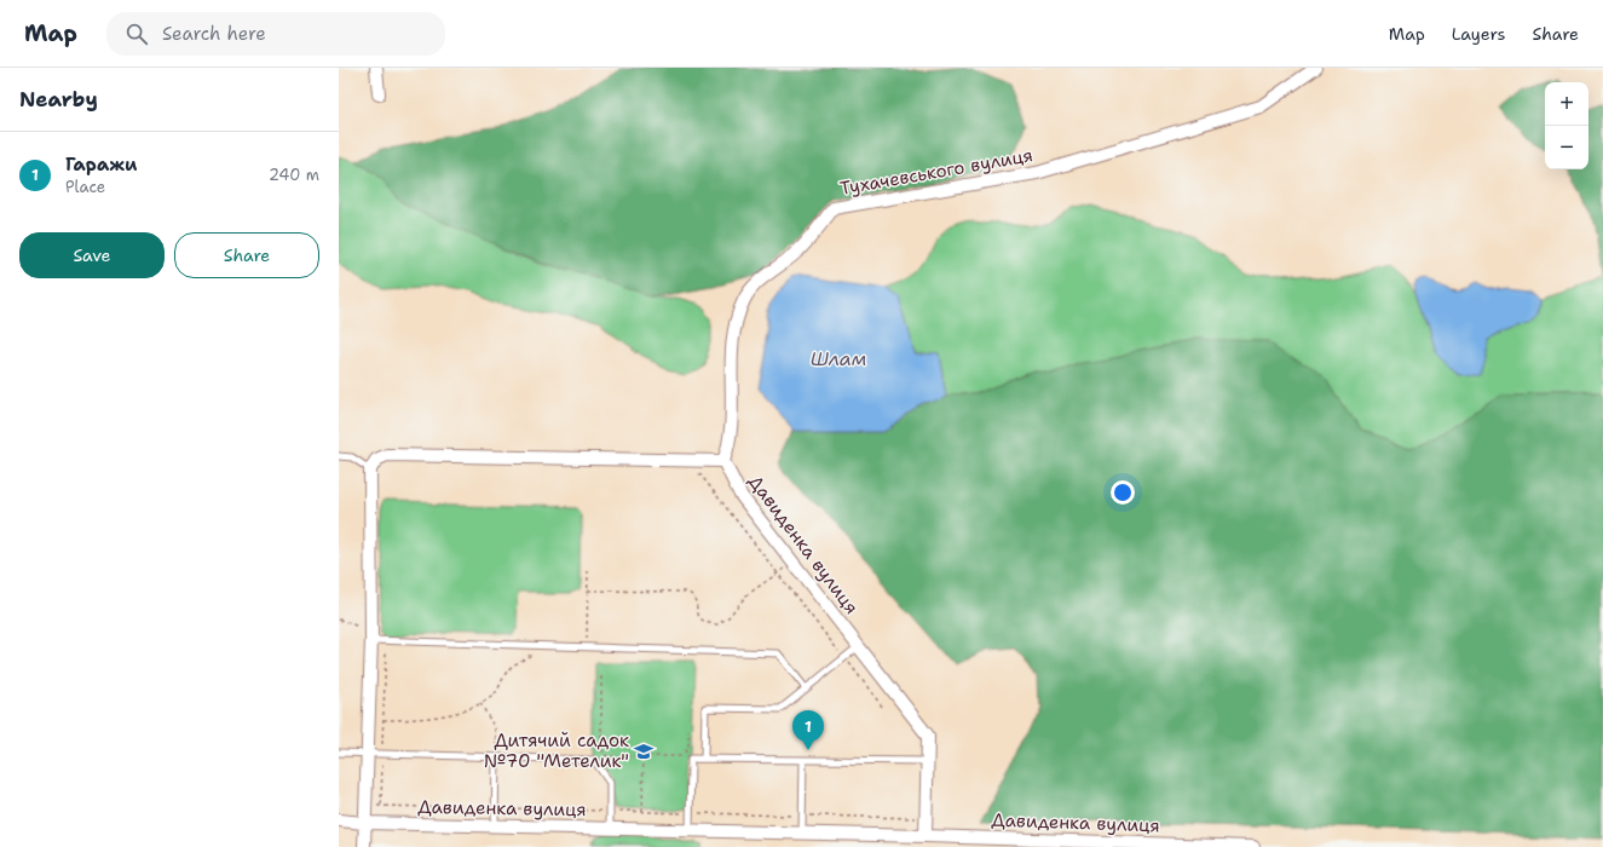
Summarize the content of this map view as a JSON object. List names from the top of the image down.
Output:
{
  "streets": {
    "street": ["Тухачевського вулиця", "Давиденка вулиця"]
  },
  "crossings": [
    ["Тухачевського вулиця", "Давиденка вулиця"]
  ],
  "water": ["Шлам"],
  "places": {
    "school or university": ["Дитячий садок №70 \"Метелик\""]
  },
  "page": {
    "header": "Map",
    "search": "Search here",
    "nav": ["Map", "Layers", "Share"],
    "heading": "Nearby",
    "map_buttons": ["+", "−"],
    "list": [
      {
        "mark": "1",
        "name": "Гаражи",
        "note": "Place",
        "value": "240 m"
      }
    ],
    "buttons": ["Save", "Share"],
    "pins": "1"
  }
}
